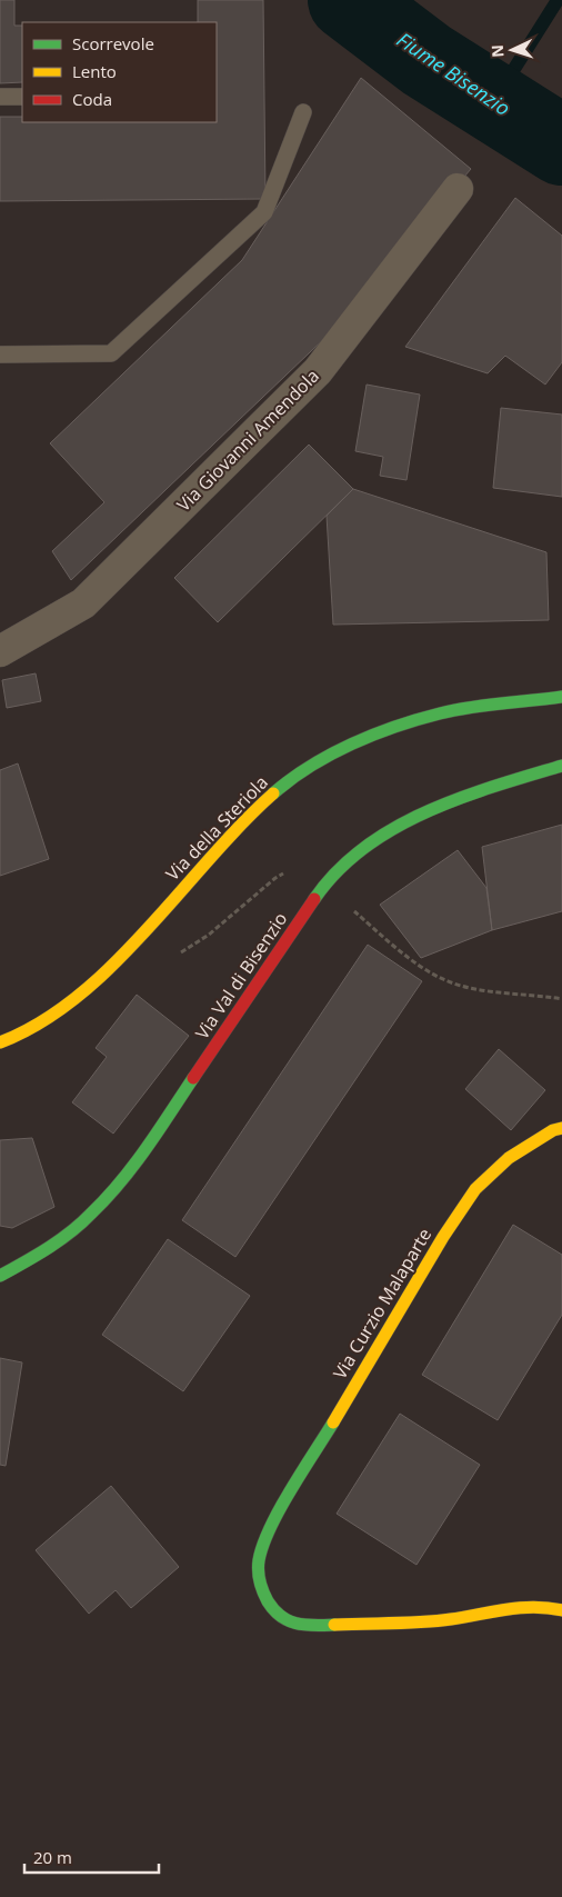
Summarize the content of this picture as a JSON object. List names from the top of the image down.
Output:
{
  "streets": {
    "street": [
      "Via Giovanni Amendola",
      "Via della Steriola",
      "Via Val di Bisenzio",
      "Via Curzio Malaparte"
    ]
  },
  "water": ["Fiume Bisenzio"],
  "legend": ["Scorrevole", "Lento", "Coda"],
  "scale_bar": "20 m",
  "north": "left"
}
